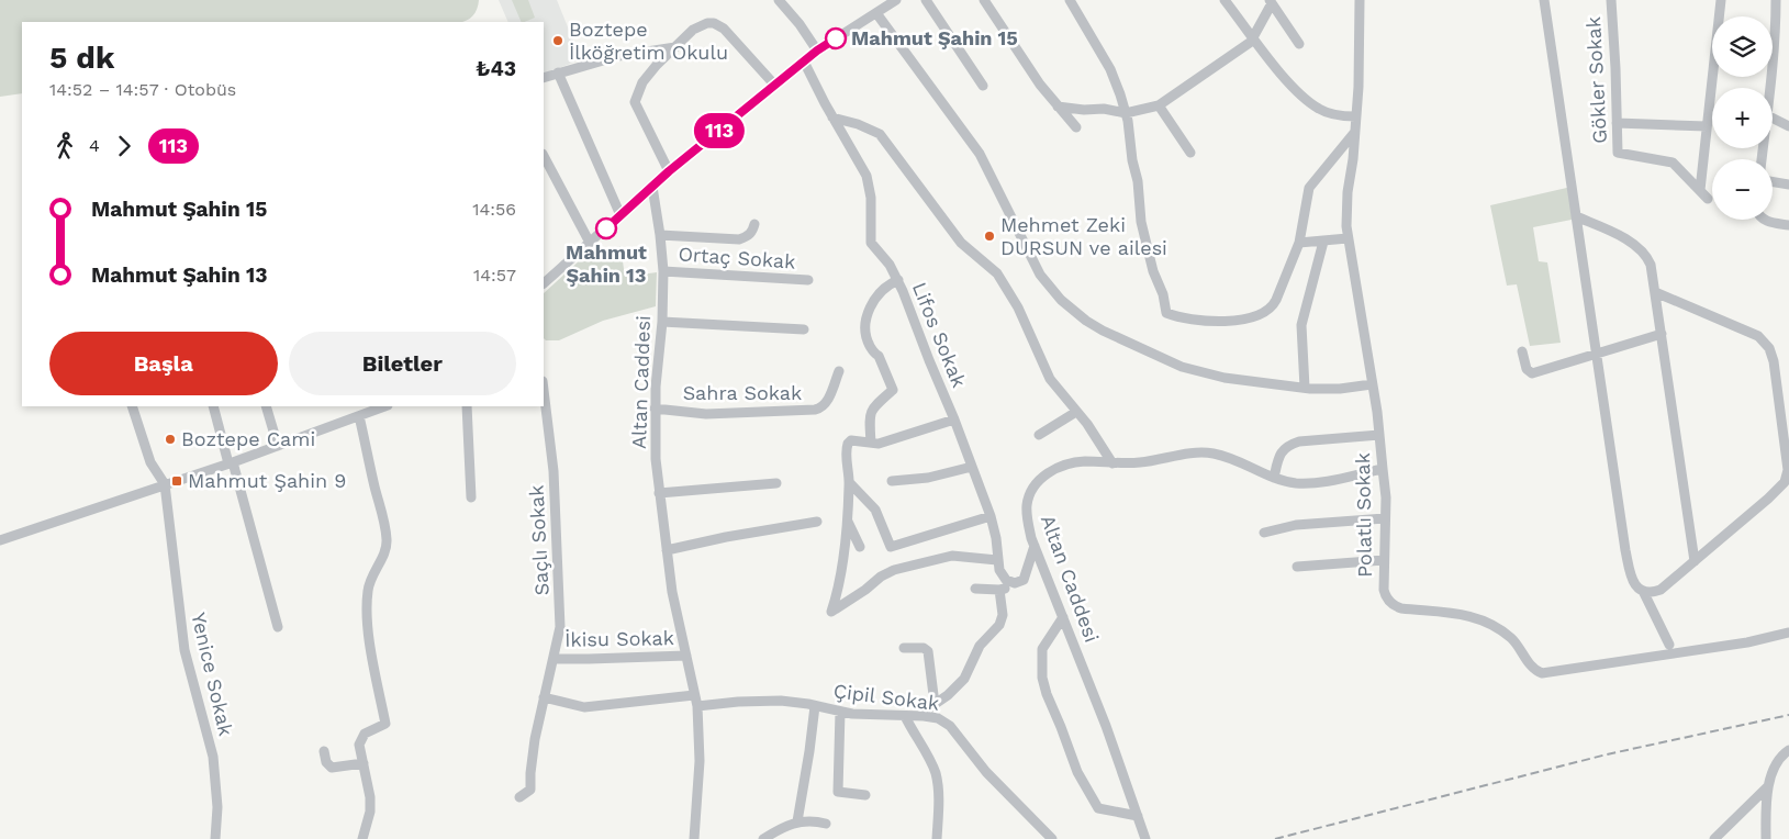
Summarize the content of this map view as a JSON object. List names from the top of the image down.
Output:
{
  "streets": {
    "street": [
      "Gökler Sokak",
      "Ortaç Sokak",
      "Lifos Sokak",
      "Altan Caddesi",
      "Sahra Sokak",
      "Polatlı Sokak",
      "Saçlı Sokak",
      "İkisu Sokak",
      "Yenice Sokak",
      "Çipil Sokak"
    ]
  },
  "crossings": [
    ["Ortaç Sokak", "Altan Caddesi"],
    ["Altan Caddesi", "Sahra Sokak"],
    ["Altan Caddesi", "Polatlı Sokak"],
    ["Altan Caddesi", "İkisu Sokak"],
    ["Altan Caddesi", "Çipil Sokak"],
    ["Saçlı Sokak", "İkisu Sokak"]
  ],
  "places": {
    "other": [
      "Mahmut Şahin 15",
      "Boztepe İlköğretim Okulu",
      "Mahmut Şahin 13",
      "Mehmet Zeki DURSUN ve ailesi",
      "Boztepe Cami"
    ],
    "transit": ["Mahmut Şahin 9"]
  },
  "lines": ["bus line 113"],
  "page": {
    "on_map": "113",
    "map_buttons": ["+", "−"],
    "heading": ["5 dk", "14:52 – 14:57 · Otobüs", "₺43"],
    "legs": ["4", "113"],
    "list": [
      {
        "name": "Mahmut Şahin 15",
        "value": "14:56"
      },
      {
        "name": "Mahmut Şahin 13",
        "value": "14:57"
      }
    ],
    "buttons": ["Başla", "Biletler"]
  }
}
